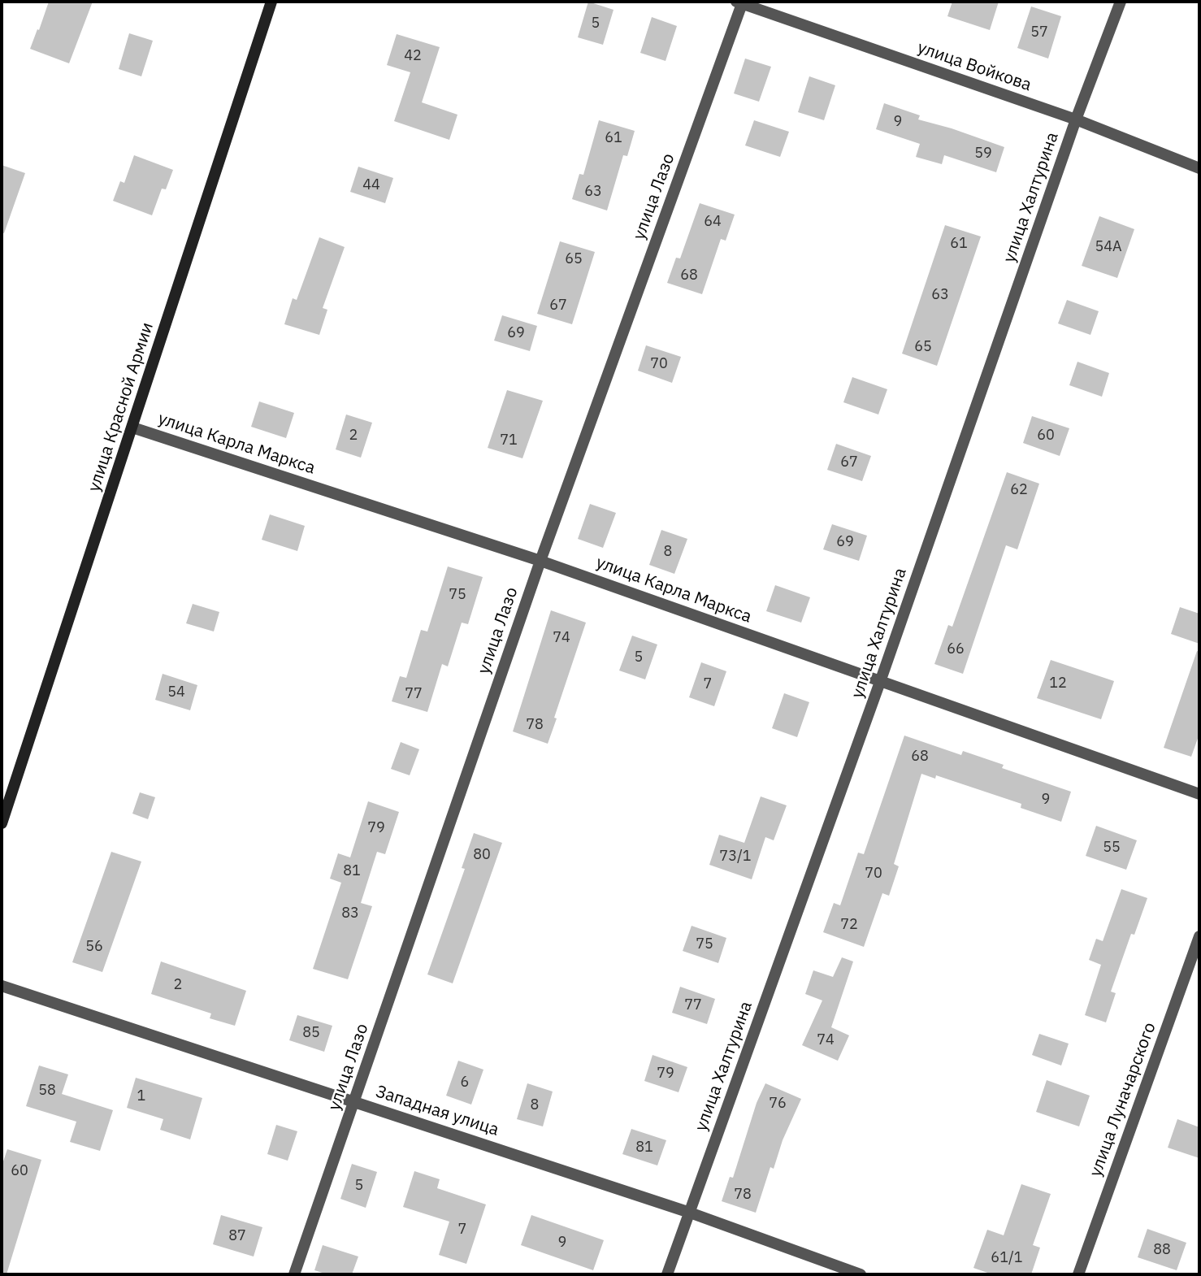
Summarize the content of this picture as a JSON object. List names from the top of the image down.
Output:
{
  "streets": {
    "street": [
      "улица Войкова",
      "улица Лазо",
      "улица Халтурина",
      "улица Красной Армии",
      "улица Карла Маркса",
      "улица Луначарского",
      "Западная улица"
    ]
  },
  "crossings": [
    ["улица Войкова", "улица Лазо"],
    ["улица Войкова", "улица Халтурина"],
    ["улица Лазо", "улица Карла Маркса"],
    ["улица Лазо", "Западная улица"],
    ["улица Халтурина", "улица Карла Маркса"],
    ["улица Халтурина", "Западная улица"],
    ["улица Красной Армии", "улица Карла Маркса"]
  ],
  "house_numbers": [
    "5",
    "57",
    "42",
    "9",
    "61",
    "59",
    "44",
    "63",
    "64",
    "61",
    "54А",
    "65",
    "68",
    "63",
    "67",
    "69",
    "65",
    "70",
    "2",
    "60",
    "71",
    "67",
    "62",
    "69",
    "8",
    "75",
    "74",
    "66",
    "5",
    "12",
    "7",
    "54",
    "77",
    "78",
    "68",
    "9",
    "79",
    "55",
    "80",
    "73/1",
    "81",
    "70",
    "83",
    "72",
    "75",
    "56",
    "2",
    "77",
    "85",
    "74",
    "79",
    "6",
    "58",
    "1",
    "76",
    "8",
    "81",
    "60",
    "5",
    "78",
    "7",
    "87",
    "9",
    "88",
    "61/1"
  ]
}
